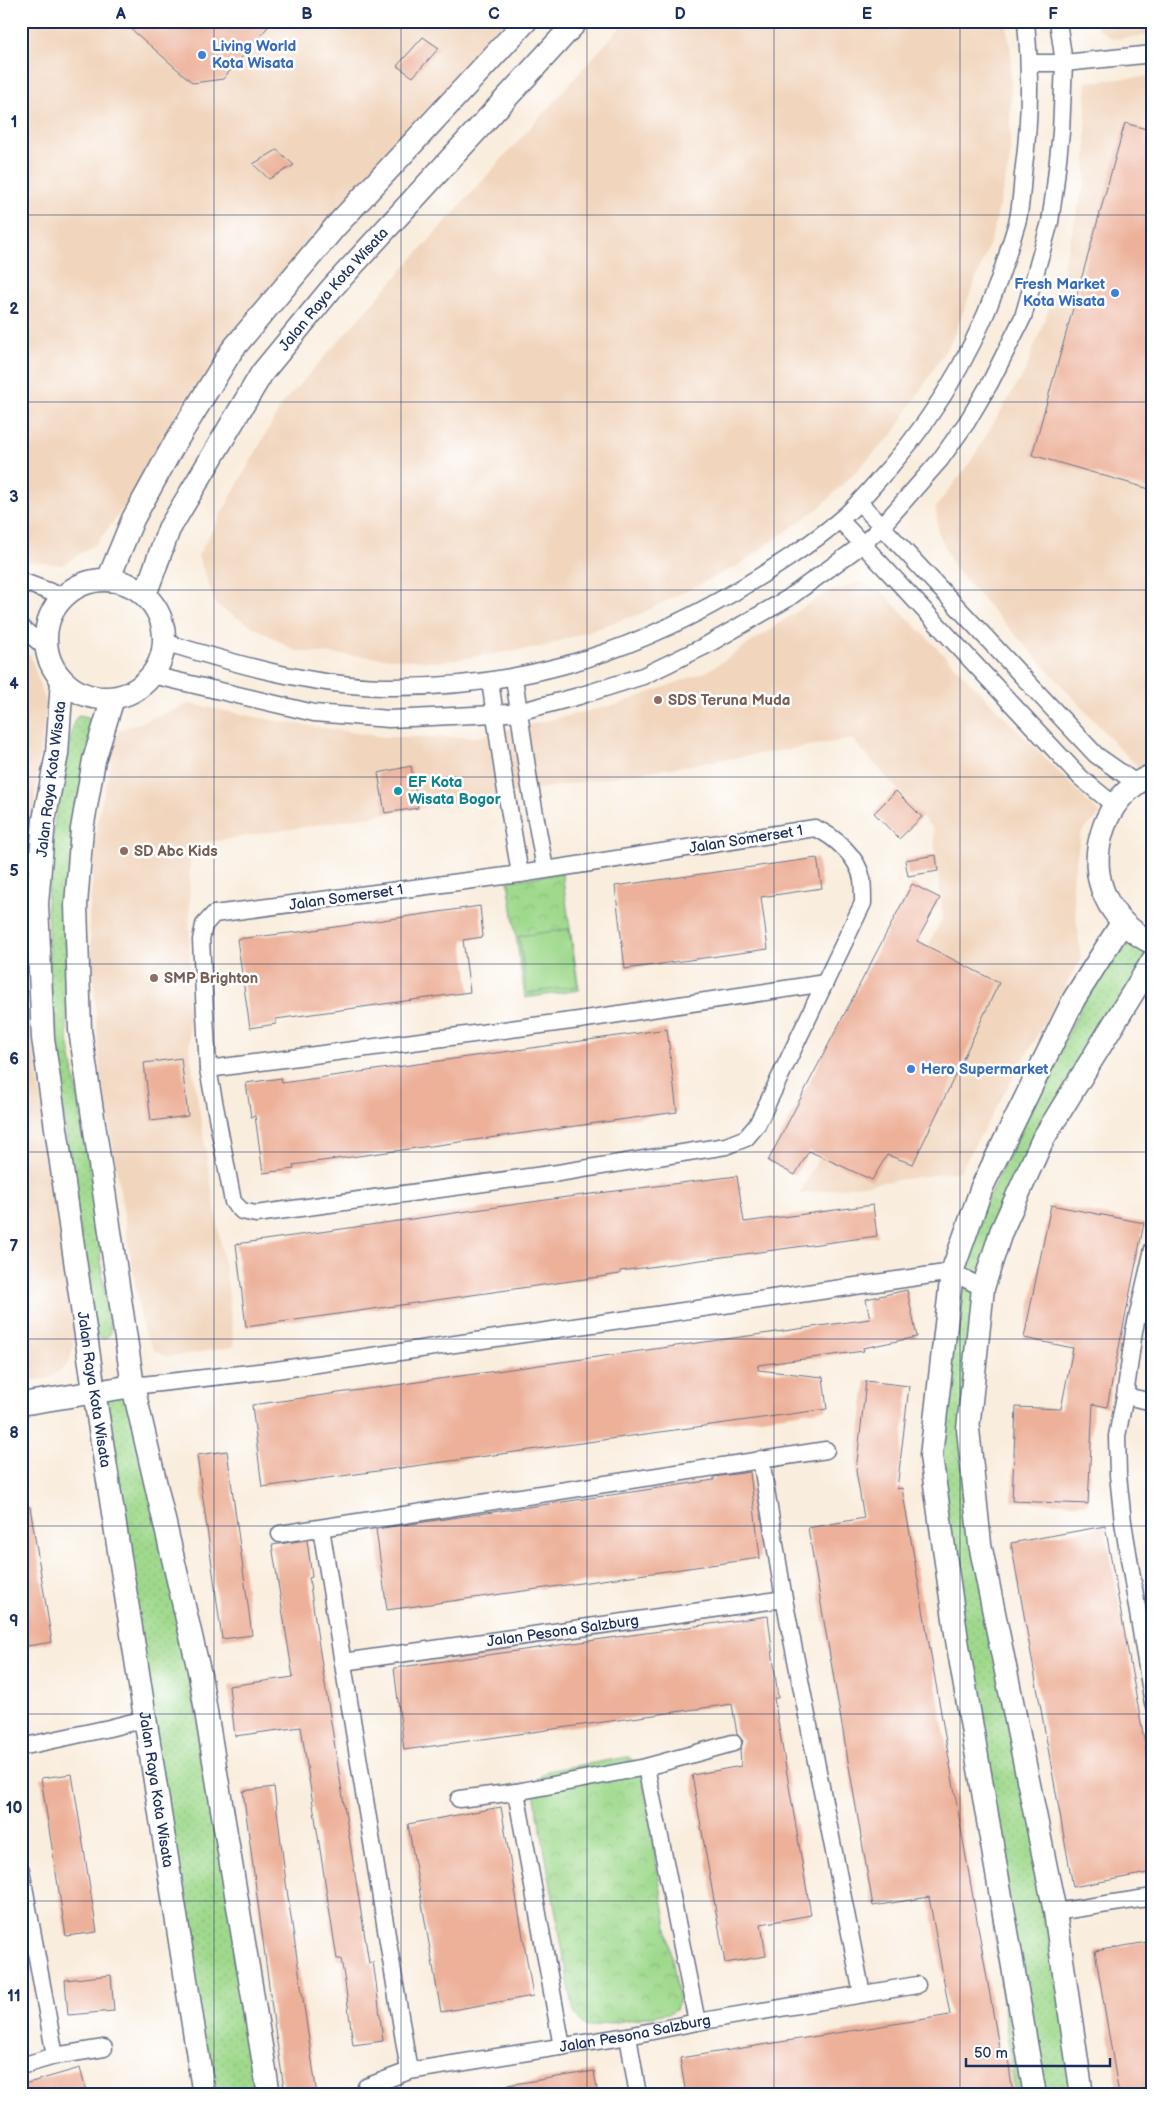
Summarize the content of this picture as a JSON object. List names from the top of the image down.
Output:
{
  "streets": {
    "street": ["Jalan Raya Kota Wisata", "Jalan Somerset 1", "Jalan Pesona Salzburg"]
  },
  "places": [
    "Living World Kota Wisata",
    "Fresh Market Kota Wisata",
    "SDS Teruna Muda",
    "EF Kota Wisata Bogor",
    "SD Abc Kids",
    "SMP Brighton",
    "Hero Supermarket"
  ],
  "scale_bar": "50 m",
  "grid": {
    "columns": [
      "A",
      "B",
      "C",
      "D",
      "E",
      "F"
    ],
    "rows": [
      "1",
      "2",
      "3",
      "4",
      "5",
      "6",
      "7",
      "8",
      "9",
      "10",
      "11"
    ]
  }
}
